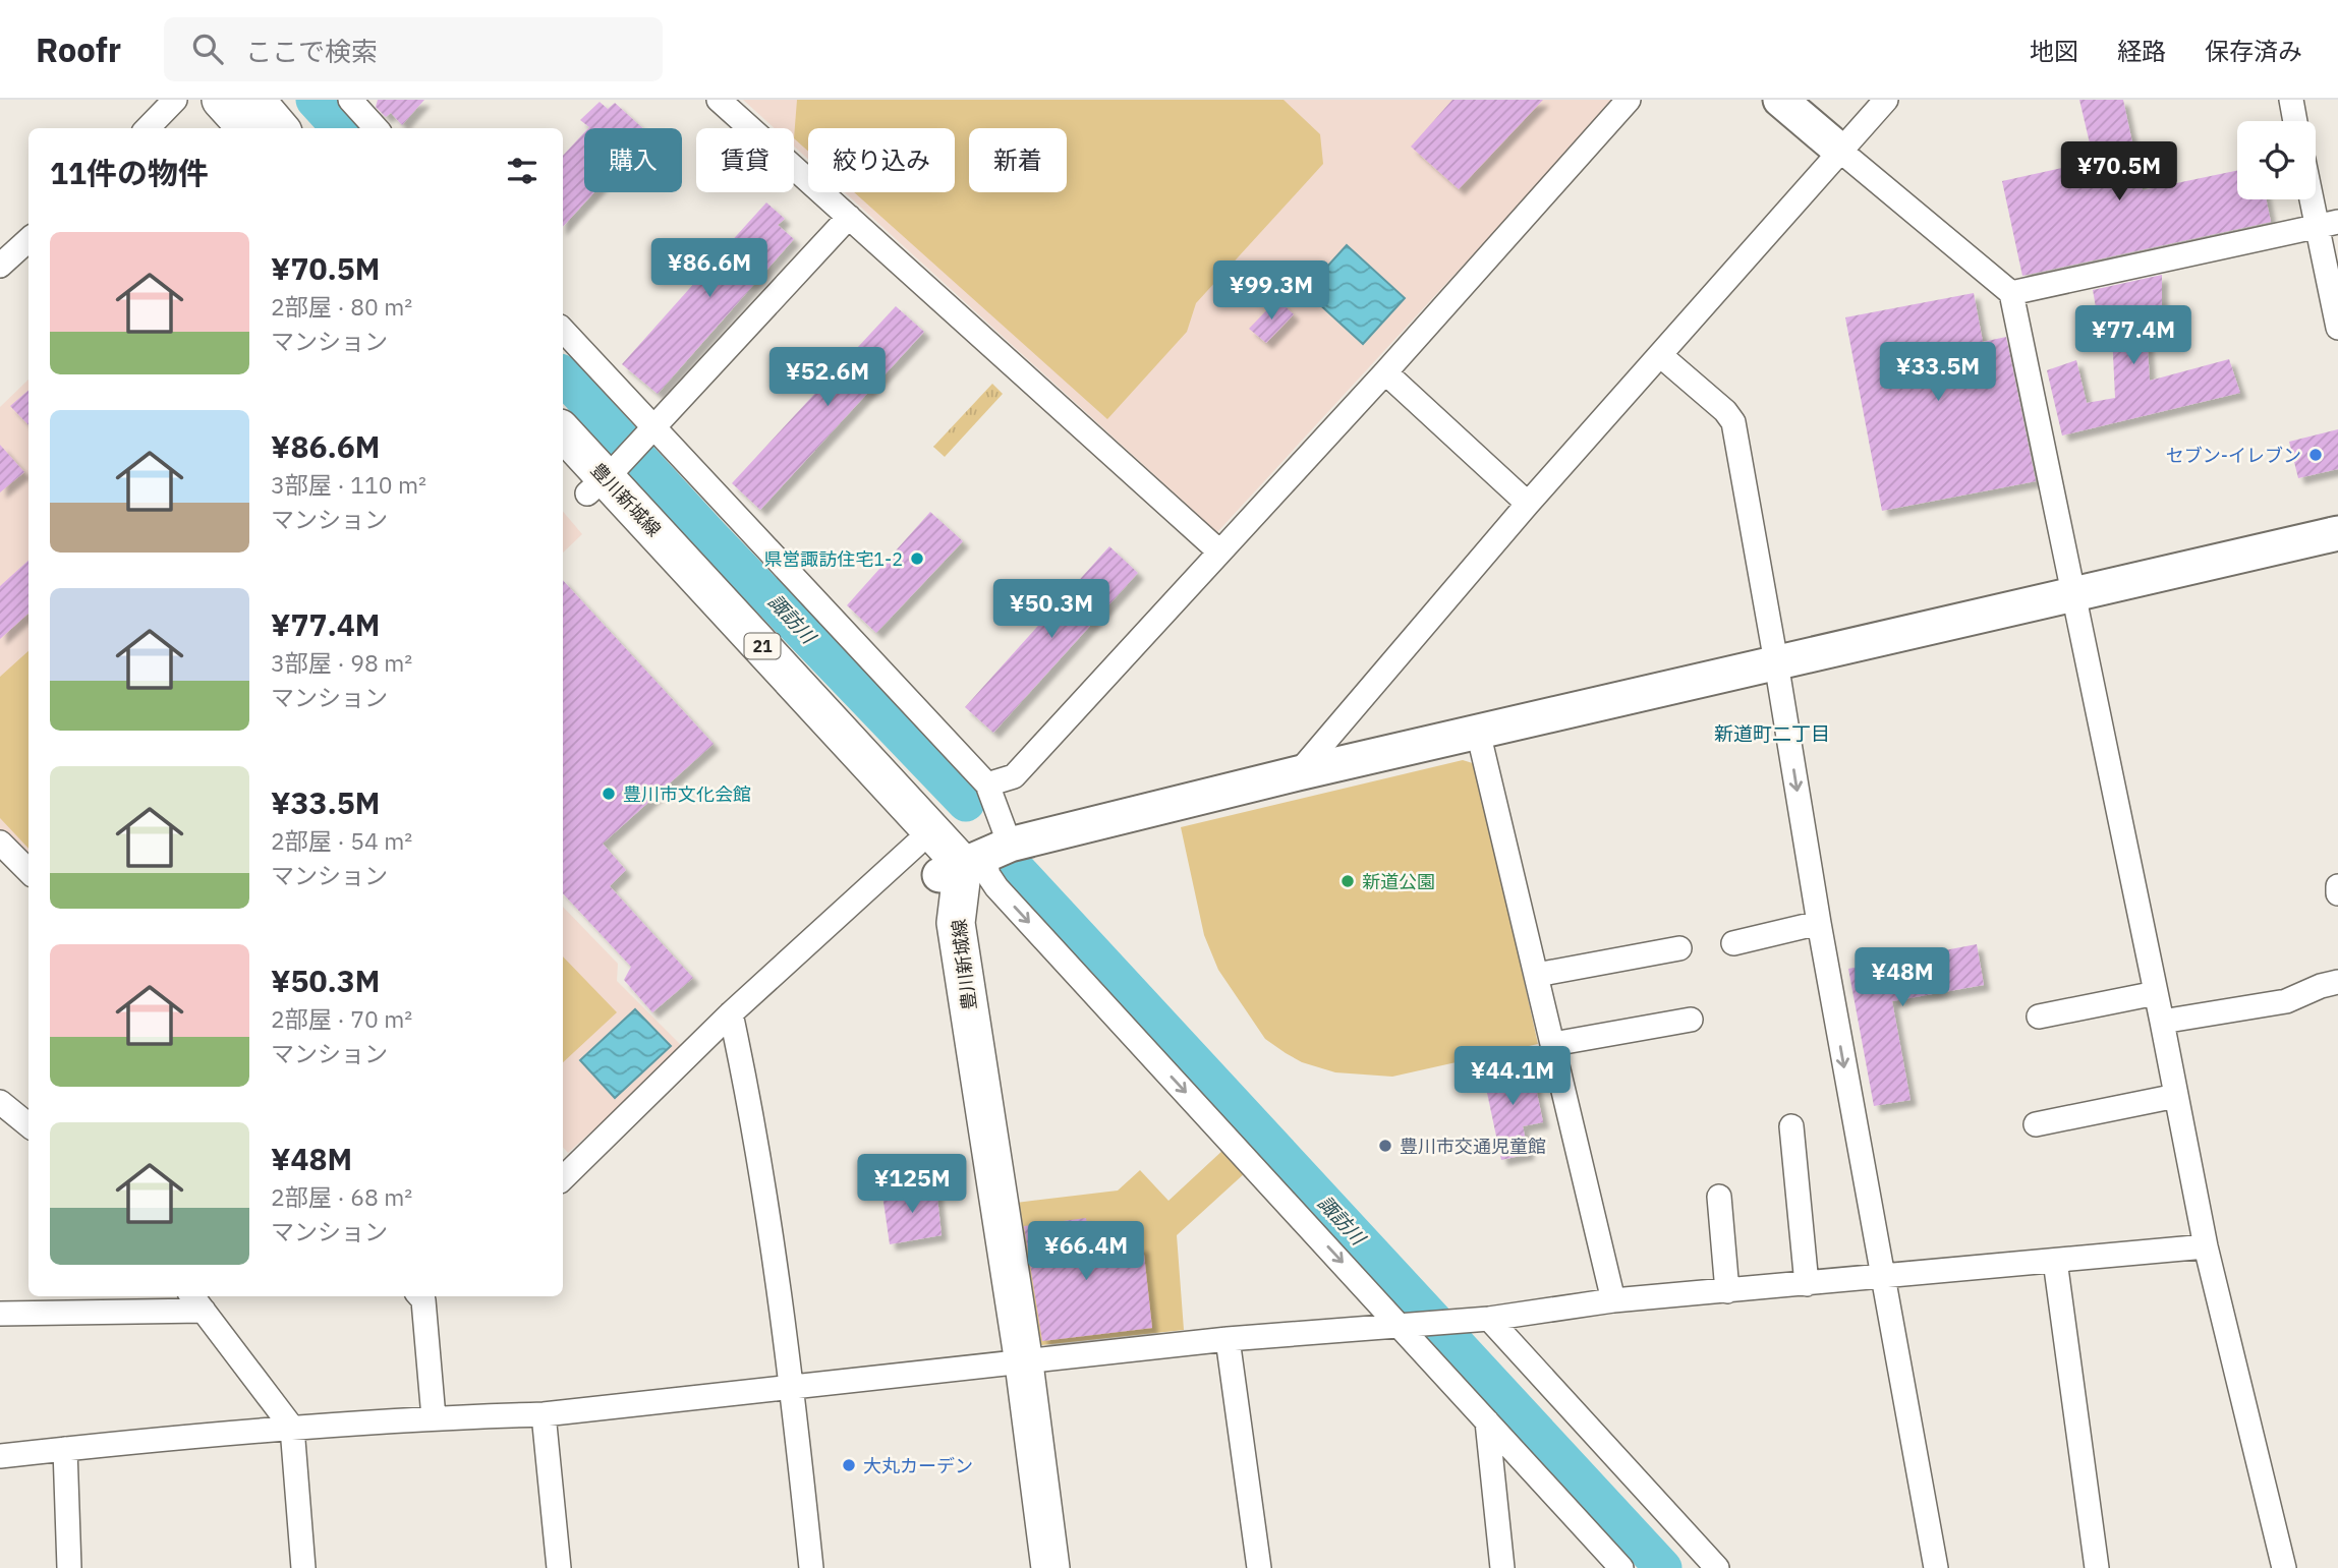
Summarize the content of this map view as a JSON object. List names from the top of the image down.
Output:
{
  "streets": {
    "main road": ["豊川新城線", "21"]
  },
  "districts": ["新道町二丁目"],
  "water": ["諏訪川"],
  "places": [
    "セブン-イレブン",
    "県営諏訪住宅1-2",
    "豊川市文化会館",
    "新道公園",
    "豊川市交通児童館",
    "大丸カーデン"
  ],
  "page": {
    "header": "Roofr",
    "search": "ここで検索",
    "nav": ["地図", "経路", "保存済み"],
    "chip": [
      "購入",
      "賃貸",
      "絞り込み",
      "新着"
    ],
    "heading": "11件の物件",
    "price": [
      "¥70.5M",
      "¥86.6M",
      "¥99.3M",
      "¥77.4M",
      "¥33.5M",
      "¥52.6M",
      "¥50.3M",
      "¥48M",
      "¥44.1M",
      "¥125M",
      "¥66.4M"
    ],
    "list": [
      {
        "name": "¥70.5M",
        "note": "2部屋 · 80 m² · マンション"
      },
      {
        "name": "¥86.6M",
        "note": "3部屋 · 110 m² · マンション"
      },
      {
        "name": "¥77.4M",
        "note": "3部屋 · 98 m² · マンション"
      },
      {
        "name": "¥33.5M",
        "note": "2部屋 · 54 m² · マンション"
      },
      {
        "name": "¥50.3M",
        "note": "2部屋 · 70 m² · マンション"
      },
      {
        "name": "¥48M",
        "note": "2部屋 · 68 m² · マンション"
      }
    ]
  }
}
